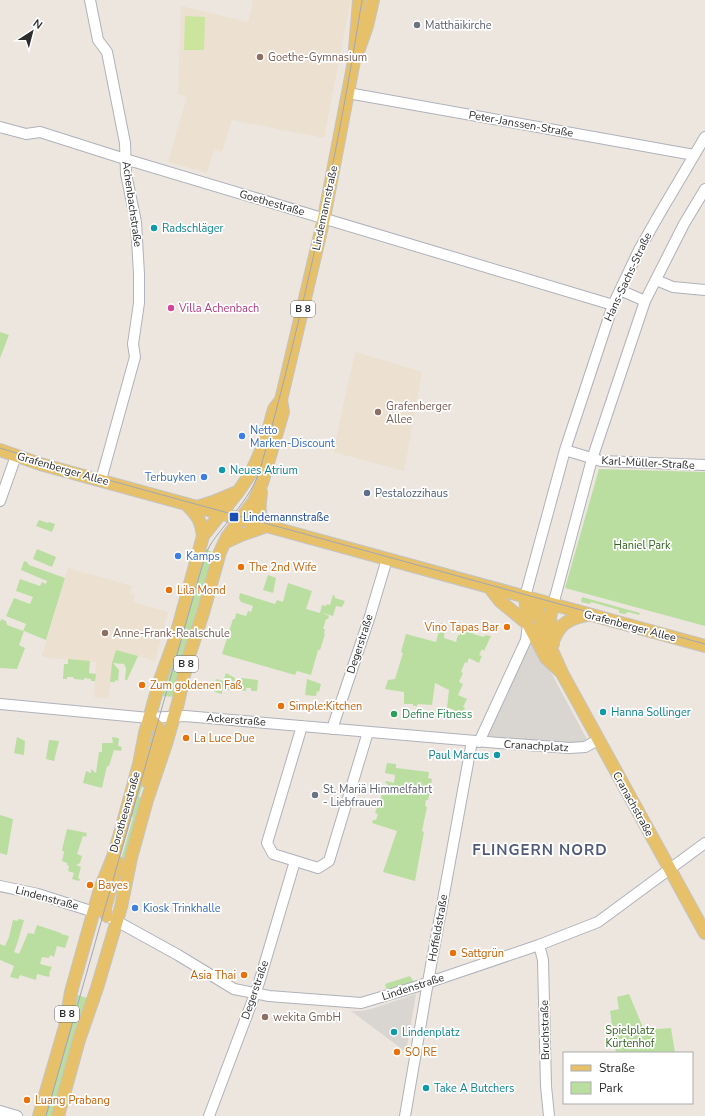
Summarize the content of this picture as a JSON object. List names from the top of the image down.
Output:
{
  "streets": {
    "main road": [
      "Lindemannstraße",
      "B 8",
      "Grafenberger Allee",
      "Cranachstraße",
      "Dorotheenstraße"
    ],
    "street": [
      "Peter-Janssen-Straße",
      "Goethestraße",
      "Achenbachstraße",
      "Hans-Sachs-Straße",
      "Karl-Müller-Straße",
      "Degerstraße",
      "Ackerstraße",
      "Cranachplatz",
      "Lindenstraße",
      "Hoffeldstraße",
      "Bruchstraße"
    ]
  },
  "crossings": [
    ["Peter-Janssen-Straße", "Lindemannstraße"],
    ["Peter-Janssen-Straße", "Hans-Sachs-Straße"],
    ["Goethestraße", "Achenbachstraße"],
    ["Goethestraße", "Lindemannstraße"],
    ["Goethestraße", "Hans-Sachs-Straße"],
    ["Achenbachstraße", "Grafenberger Allee"],
    ["Lindemannstraße", "B 8"],
    ["Lindemannstraße", "Grafenberger Allee"],
    ["Lindemannstraße", "Dorotheenstraße"],
    ["Hans-Sachs-Straße", "Grafenberger Allee"],
    ["Hans-Sachs-Straße", "Cranachstraße"],
    ["B 8", "Grafenberger Allee"],
    ["B 8", "Dorotheenstraße"],
    ["Grafenberger Allee", "Degerstraße"],
    ["Grafenberger Allee", "Cranachstraße"],
    ["Grafenberger Allee", "Dorotheenstraße"],
    ["Degerstraße", "Ackerstraße"],
    ["Degerstraße", "Lindenstraße"],
    ["Ackerstraße", "Cranachplatz"],
    ["Ackerstraße", "Dorotheenstraße"],
    ["Ackerstraße", "Hoffeldstraße"],
    ["Cranachplatz", "Cranachstraße"],
    ["Cranachplatz", "Hoffeldstraße"],
    ["Cranachstraße", "Lindenstraße"],
    ["Cranachstraße", "Hoffeldstraße"],
    ["Dorotheenstraße", "Lindenstraße"],
    ["Lindenstraße", "Hoffeldstraße"],
    ["Lindenstraße", "Bruchstraße"]
  ],
  "districts": ["FLINGERN NORD"],
  "parks": ["Haniel Park", "Spielplatz Kürtenhof"],
  "places": {
    "other": [
      "Matthäikirche",
      "Goethe-Gymnasium",
      "Radschläger",
      "Villa Achenbach",
      "Grafenberger Allee",
      "Netto Marken-Discount",
      "Neues Atrium",
      "Terbuyken",
      "Pestalozzihaus",
      "Kamps",
      "The 2nd Wife",
      "Lila Mond",
      "Vino Tapas Bar",
      "Anne-Frank-Realschule",
      "Zum goldenen Faß",
      "Simple:Kitchen",
      "Hanna Sollinger",
      "Define Fitness",
      "La Luce Due",
      "Paul Marcus",
      "St. Mariä Himmelfahrt - Liebfrauen",
      "Bayes",
      "Kiosk Trinkhalle",
      "Sattgrün",
      "Asia Thai",
      "wekita GmbH",
      "Lindenplatz",
      "SO RE",
      "Take A Butchers",
      "Luang Prabang"
    ],
    "transit": ["Lindemannstraße"]
  },
  "legend": ["Straße", "Park"],
  "north": "top right"
}
